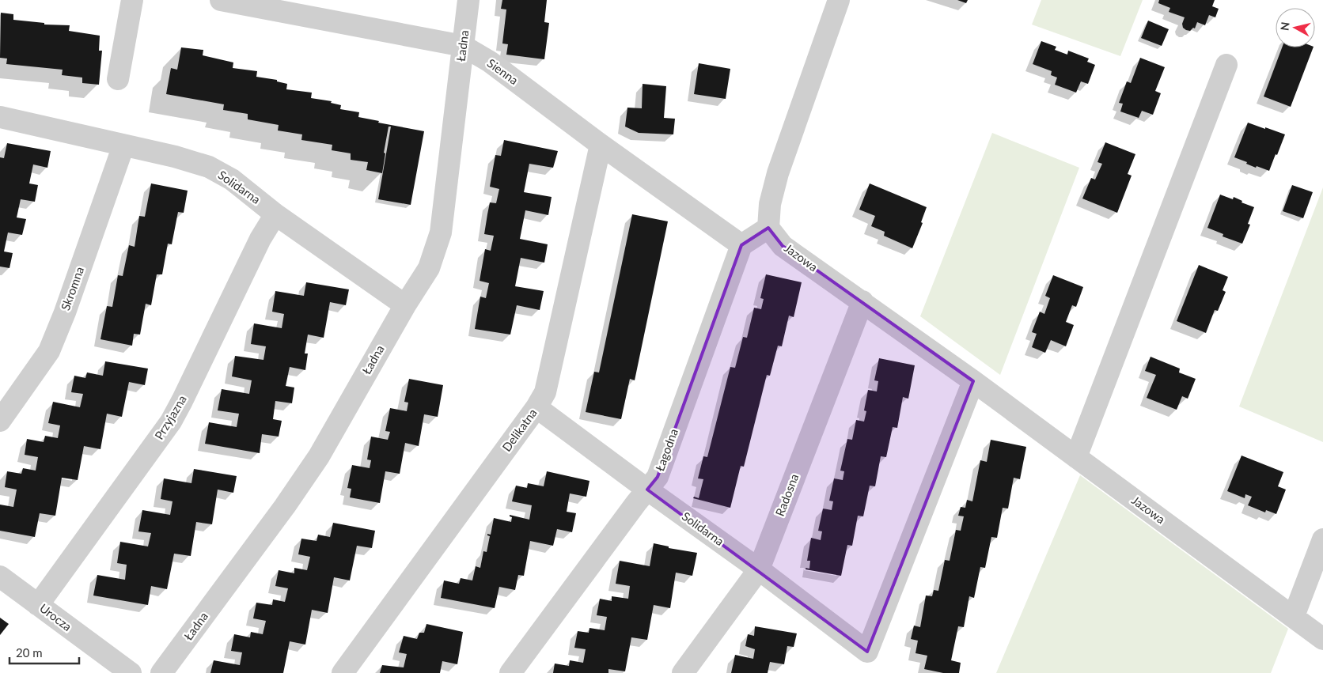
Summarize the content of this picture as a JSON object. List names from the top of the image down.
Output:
{
  "streets": {
    "street": [
      "Ładna",
      "Sienna",
      "Solidarna",
      "Jazowa",
      "Skromna",
      "Przyjazna",
      "Delikatna",
      "Łagodna",
      "Radosna",
      "Urocza"
    ]
  },
  "crossings": [
    ["Ładna", "Sienna"],
    ["Ładna", "Solidarna"],
    ["Sienna", "Delikatna"],
    ["Sienna", "Łagodna"],
    ["Solidarna", "Jazowa"],
    ["Solidarna", "Skromna"],
    ["Solidarna", "Przyjazna"],
    ["Solidarna", "Delikatna"],
    ["Solidarna", "Łagodna"],
    ["Solidarna", "Radosna"],
    ["Jazowa", "Radosna"],
    ["Przyjazna", "Urocza"]
  ],
  "scale_bar": "20 m",
  "north": "left"
}
